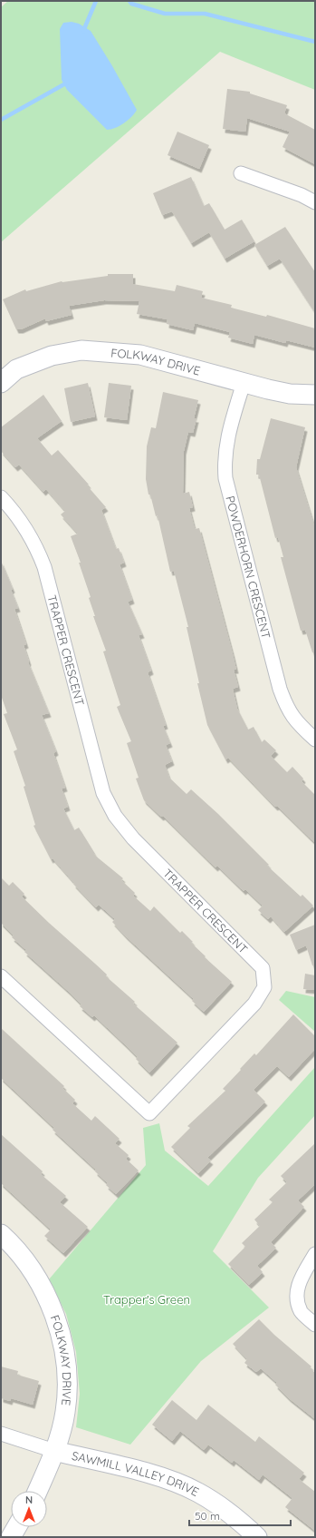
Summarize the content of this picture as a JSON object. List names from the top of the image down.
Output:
{
  "streets": {
    "street": [
      "FOLKWAY DRIVE",
      "POWDERHORN CRESCENT",
      "TRAPPER CRESCENT",
      "SAWMILL VALLEY DRIVE"
    ]
  },
  "crossings": [
    ["FOLKWAY DRIVE", "POWDERHORN CRESCENT"],
    ["FOLKWAY DRIVE", "SAWMILL VALLEY DRIVE"]
  ],
  "parks": ["Trapper's Green"],
  "scale_bar": "50 m",
  "north": "top"
}
